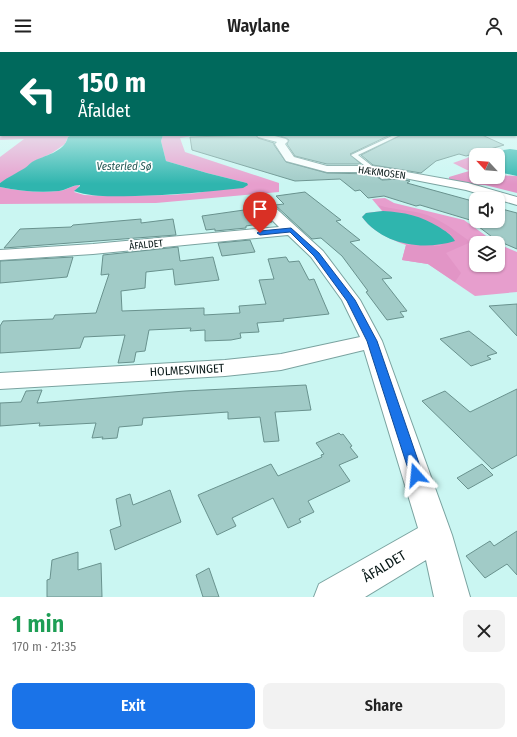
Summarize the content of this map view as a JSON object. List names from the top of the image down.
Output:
{
  "streets": {
    "street": ["HÆKMOSEN", "ÅFALDET", "HOLMESVINGET"]
  },
  "water": ["Vesterled Sø"],
  "north": "top left",
  "page": {
    "header": "Waylane",
    "turn": ["150 m", "Åfaldet"],
    "heading": ["1 min", "170 m · 21:35"],
    "buttons": ["Exit", "Share"]
  }
}
